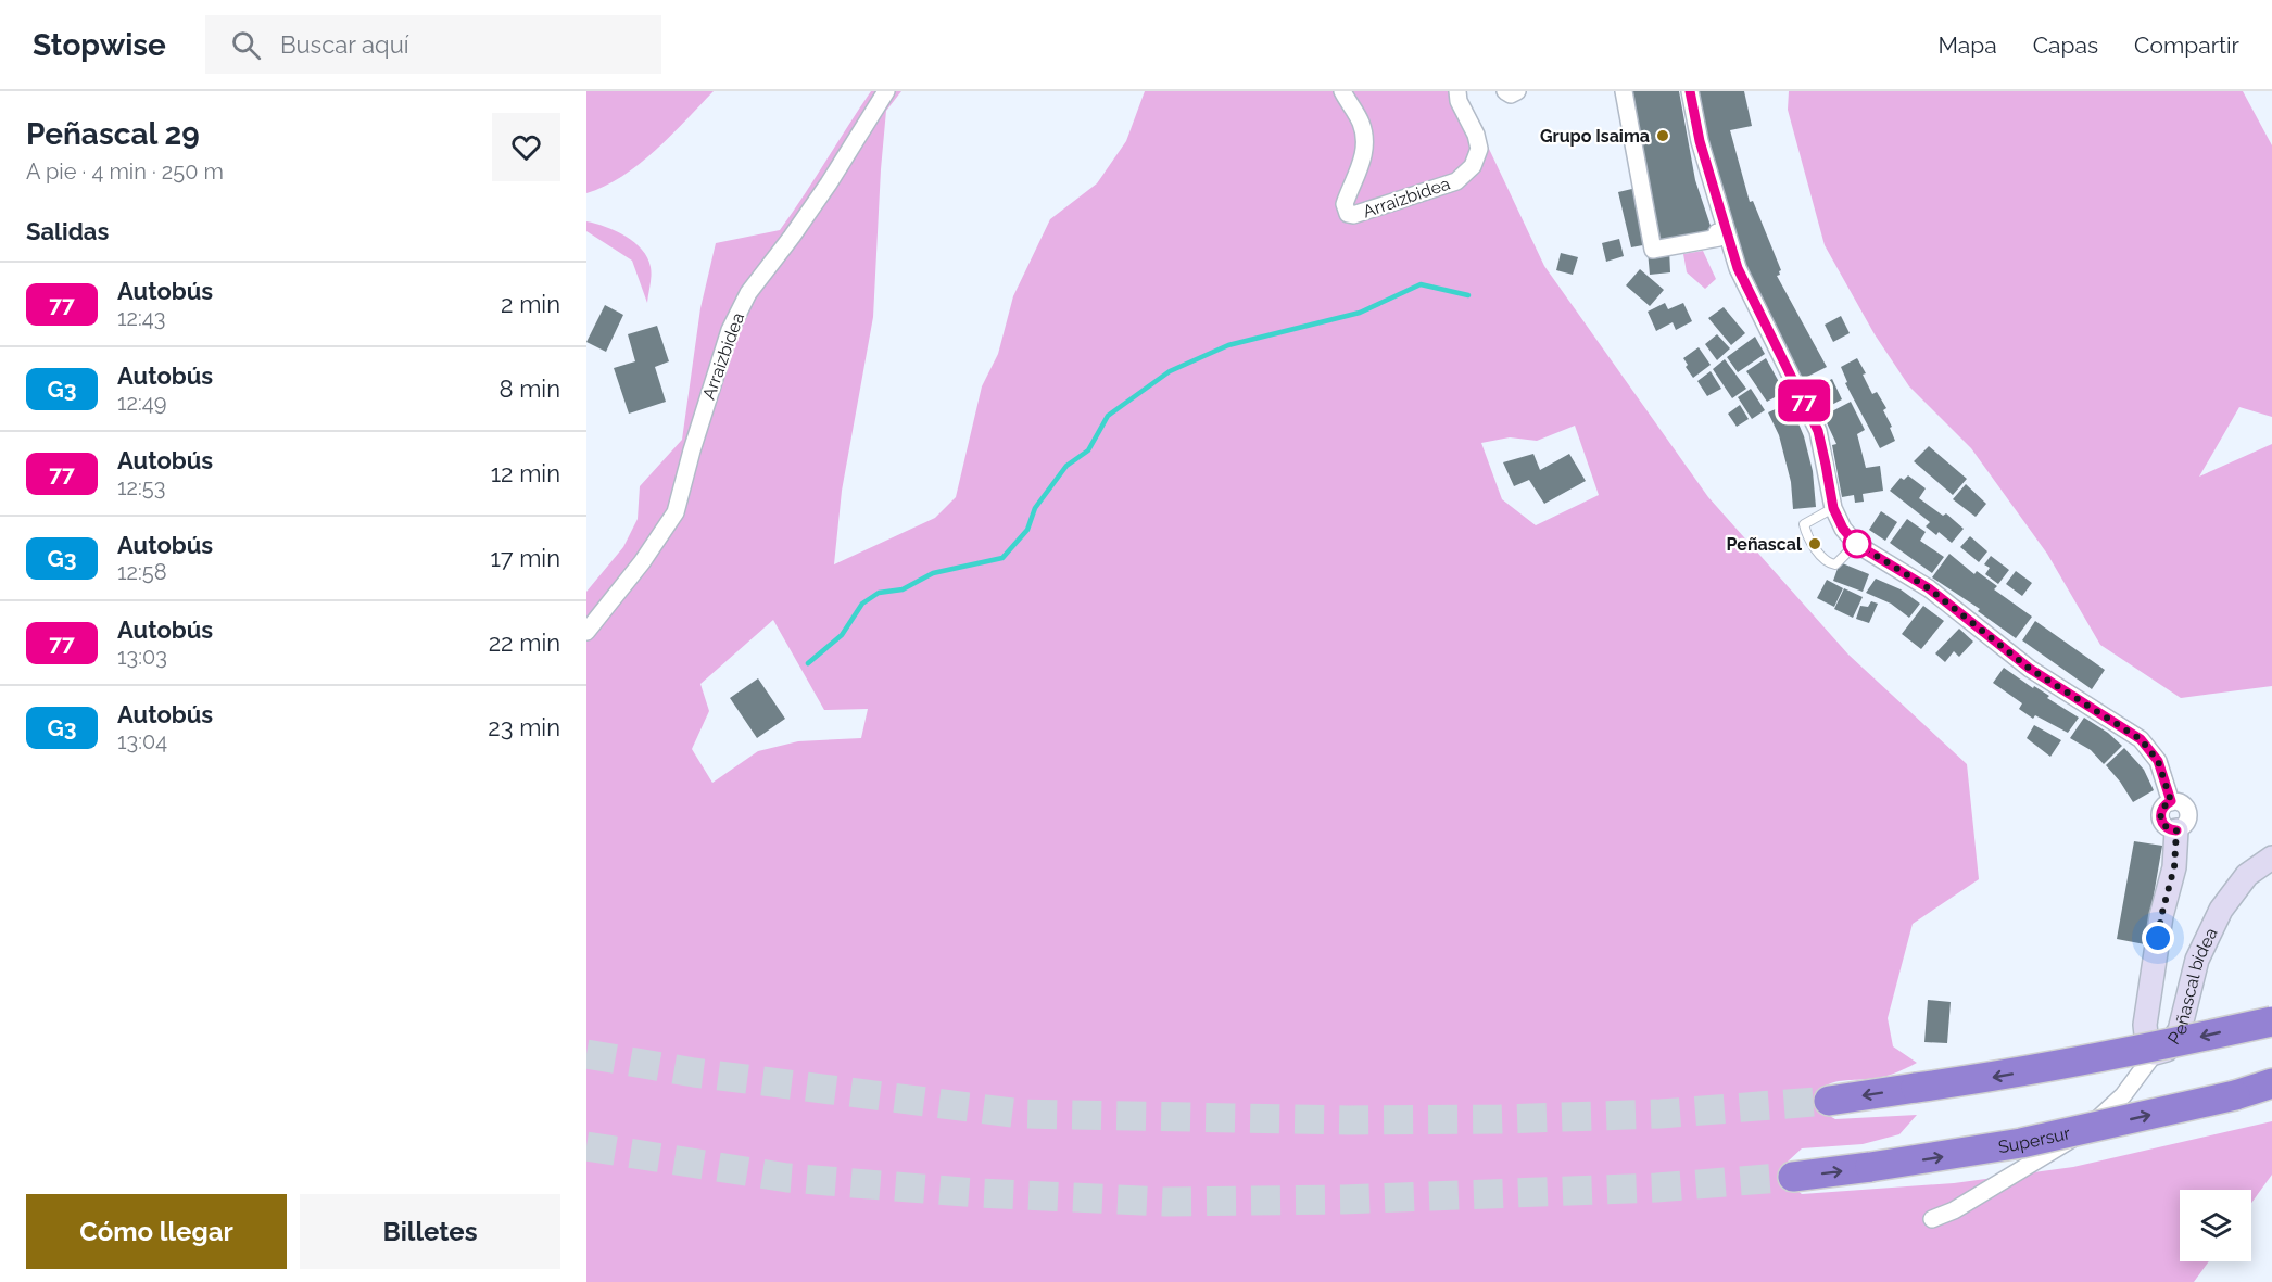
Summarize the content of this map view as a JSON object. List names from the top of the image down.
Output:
{
  "streets": {
    "highway": ["Supersur"],
    "street": ["Arraizbidea", "Peñascal bidea"]
  },
  "places": ["Grupo Isaima", "Peñascal"],
  "lines": ["bus line 77"],
  "page": {
    "header": "Stopwise",
    "search": "Buscar aquí",
    "nav": ["Mapa", "Capas", "Compartir"],
    "heading": [
      ["Peñascal 29", "A pie · 4 min · 250 m"],
      "Salidas"
    ],
    "on_map": "77",
    "list": [
      {
        "mark": "77",
        "name": "Autobús",
        "note": "12:43",
        "value": "2 min"
      },
      {
        "mark": "G3",
        "name": "Autobús",
        "note": "12:49",
        "value": "8 min"
      },
      {
        "mark": "77",
        "name": "Autobús",
        "note": "12:53",
        "value": "12 min"
      },
      {
        "mark": "G3",
        "name": "Autobús",
        "note": "12:58",
        "value": "17 min"
      },
      {
        "mark": "77",
        "name": "Autobús",
        "note": "13:03",
        "value": "22 min"
      },
      {
        "mark": "G3",
        "name": "Autobús",
        "note": "13:04",
        "value": "23 min"
      }
    ],
    "buttons": ["Cómo llegar", "Billetes"]
  }
}
